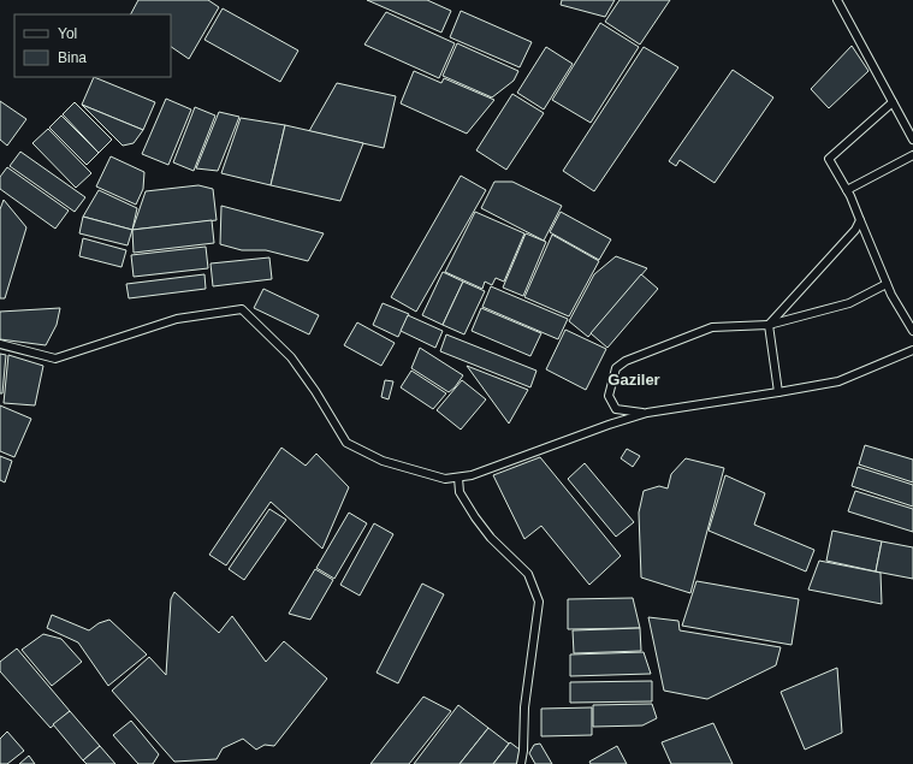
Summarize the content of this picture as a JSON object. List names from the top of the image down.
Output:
{
  "districts": ["Gaziler"],
  "legend": ["Yol", "Bina"]
}
